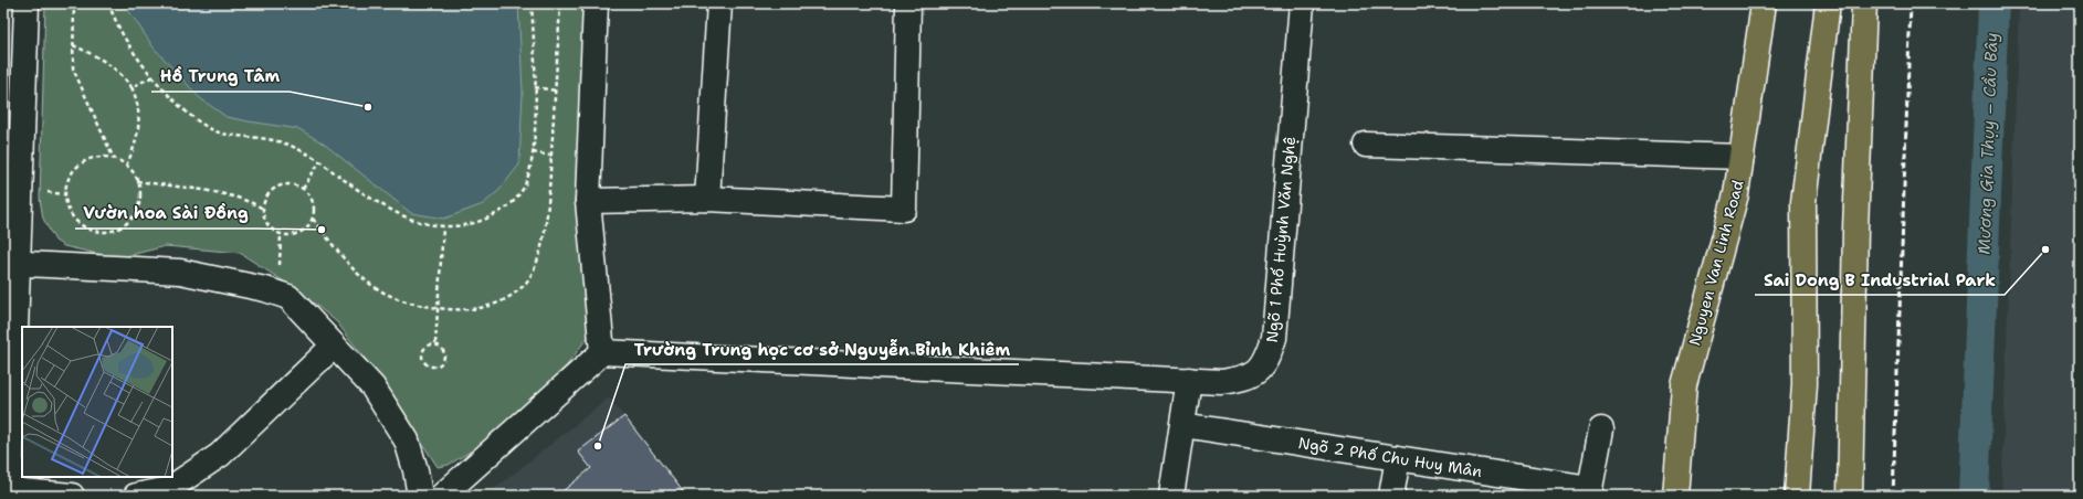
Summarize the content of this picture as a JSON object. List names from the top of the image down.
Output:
{
  "streets": {
    "highway": ["Nguyen Van Linh Road"],
    "street": ["Ngõ 1 Phố Huỳnh Văn Nghệ", "Ngõ 2 Phố Chu Huy Mân"]
  },
  "water": ["Mương Gia Thụy – Cầu Bây"],
  "places": [
    "Hồ Trung Tâm",
    "Vườn hoa Sài Đồng",
    "Sai Dong B Industrial Park",
    "Trường Trung học cơ sở Nguyễn Bỉnh Khiêm"
  ]
}
